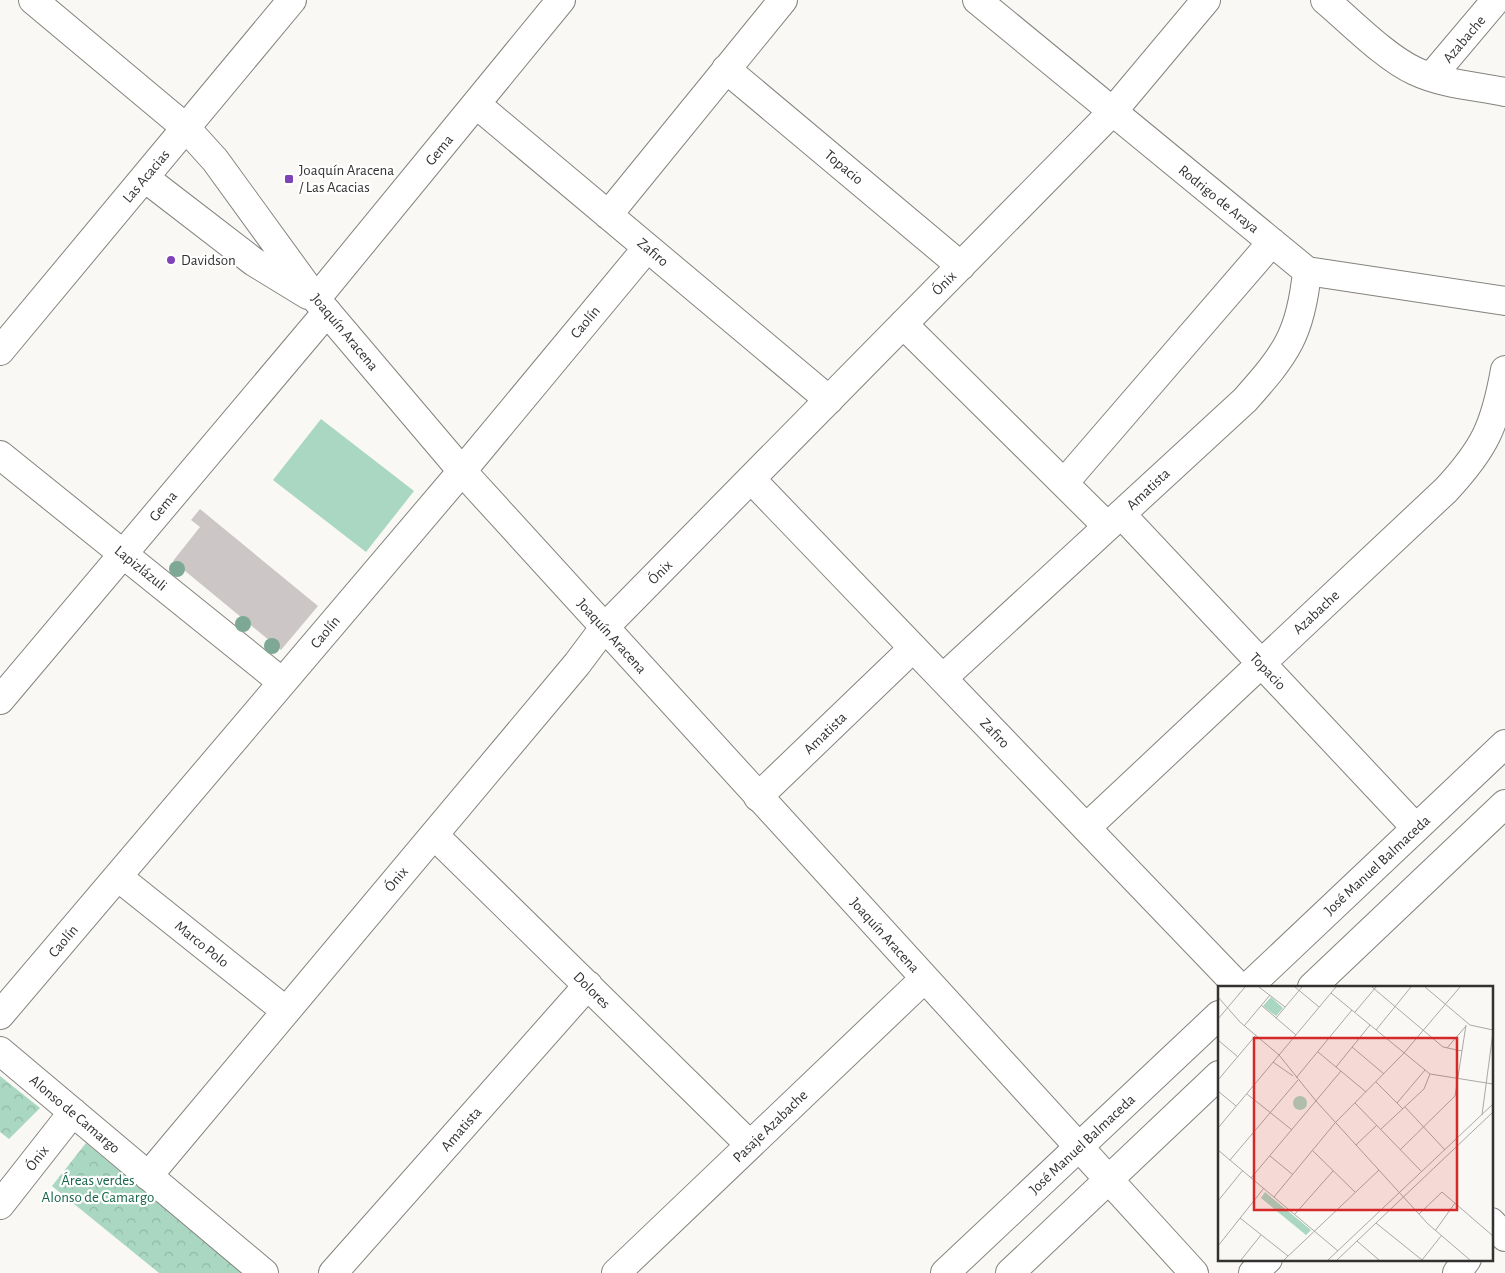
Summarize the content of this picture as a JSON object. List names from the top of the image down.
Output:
{
  "streets": {
    "street": [
      "Azabache",
      "Gema",
      "Topacio",
      "Las Acacias",
      "Rodrigo de Araya",
      "Zafiro",
      "Ónix",
      "Caolín",
      "Joaquín Aracena",
      "Amatista",
      "Lapizlázuli",
      "José Manuel Balmaceda",
      "Marco Polo",
      "Dolores",
      "Alonso de Camargo",
      "Pasaje Azabache"
    ]
  },
  "crossings": [
    ["Azabache", "Topacio"],
    ["Azabache", "Zafiro"],
    ["Gema", "Zafiro"],
    ["Gema", "Joaquín Aracena"],
    ["Gema", "Lapizlázuli"],
    ["Topacio", "Ónix"],
    ["Topacio", "Amatista"],
    ["Topacio", "José Manuel Balmaceda"],
    ["Las Acacias", "Joaquín Aracena"],
    ["Rodrigo de Araya", "Ónix"],
    ["Rodrigo de Araya", "Amatista"],
    ["Zafiro", "Ónix"],
    ["Zafiro", "Caolín"],
    ["Zafiro", "Amatista"],
    ["Ónix", "Joaquín Aracena"],
    ["Ónix", "Marco Polo"],
    ["Ónix", "Dolores"],
    ["Ónix", "Alonso de Camargo"],
    ["Caolín", "Joaquín Aracena"],
    ["Caolín", "Lapizlázuli"],
    ["Caolín", "Marco Polo"],
    ["Joaquín Aracena", "Amatista"],
    ["Joaquín Aracena", "José Manuel Balmaceda"],
    ["Joaquín Aracena", "Pasaje Azabache"],
    ["Amatista", "Dolores"],
    ["Dolores", "Pasaje Azabache"]
  ],
  "parks": ["Áreas verdes Alonso de Camargo"],
  "places": {
    "transit": ["Joaquín Aracena / Las Acacias"],
    "other": ["Davidson"]
  }
}
